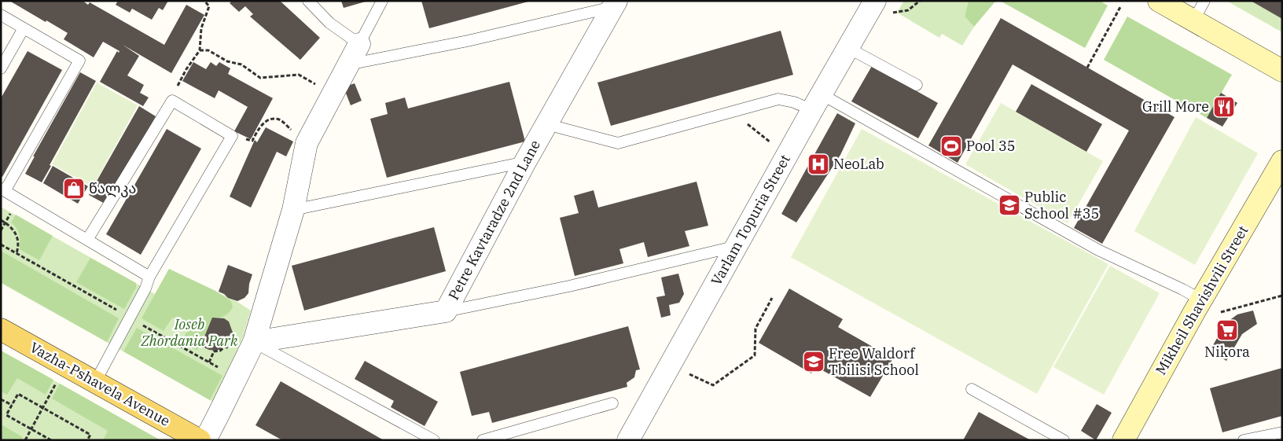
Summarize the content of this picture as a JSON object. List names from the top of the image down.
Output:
{
  "streets": {
    "main road": ["Vazha-Pshavela Avenue"],
    "street": ["Petre Kavtaradze 2nd Lane", "Varlam Topuria Street", "Mikheil Shavishvili Street"]
  },
  "parks": ["Ioseb Zhordania Park"],
  "places": {
    "restaurant": ["Grill More"],
    "sports": ["Pool 35"],
    "hospital": ["NeoLab"],
    "shop": ["წალკა"],
    "school or university": ["Public School #35", "Free Waldorf Tbilisi School"],
    "supermarket": ["Nikora"]
  }
}
